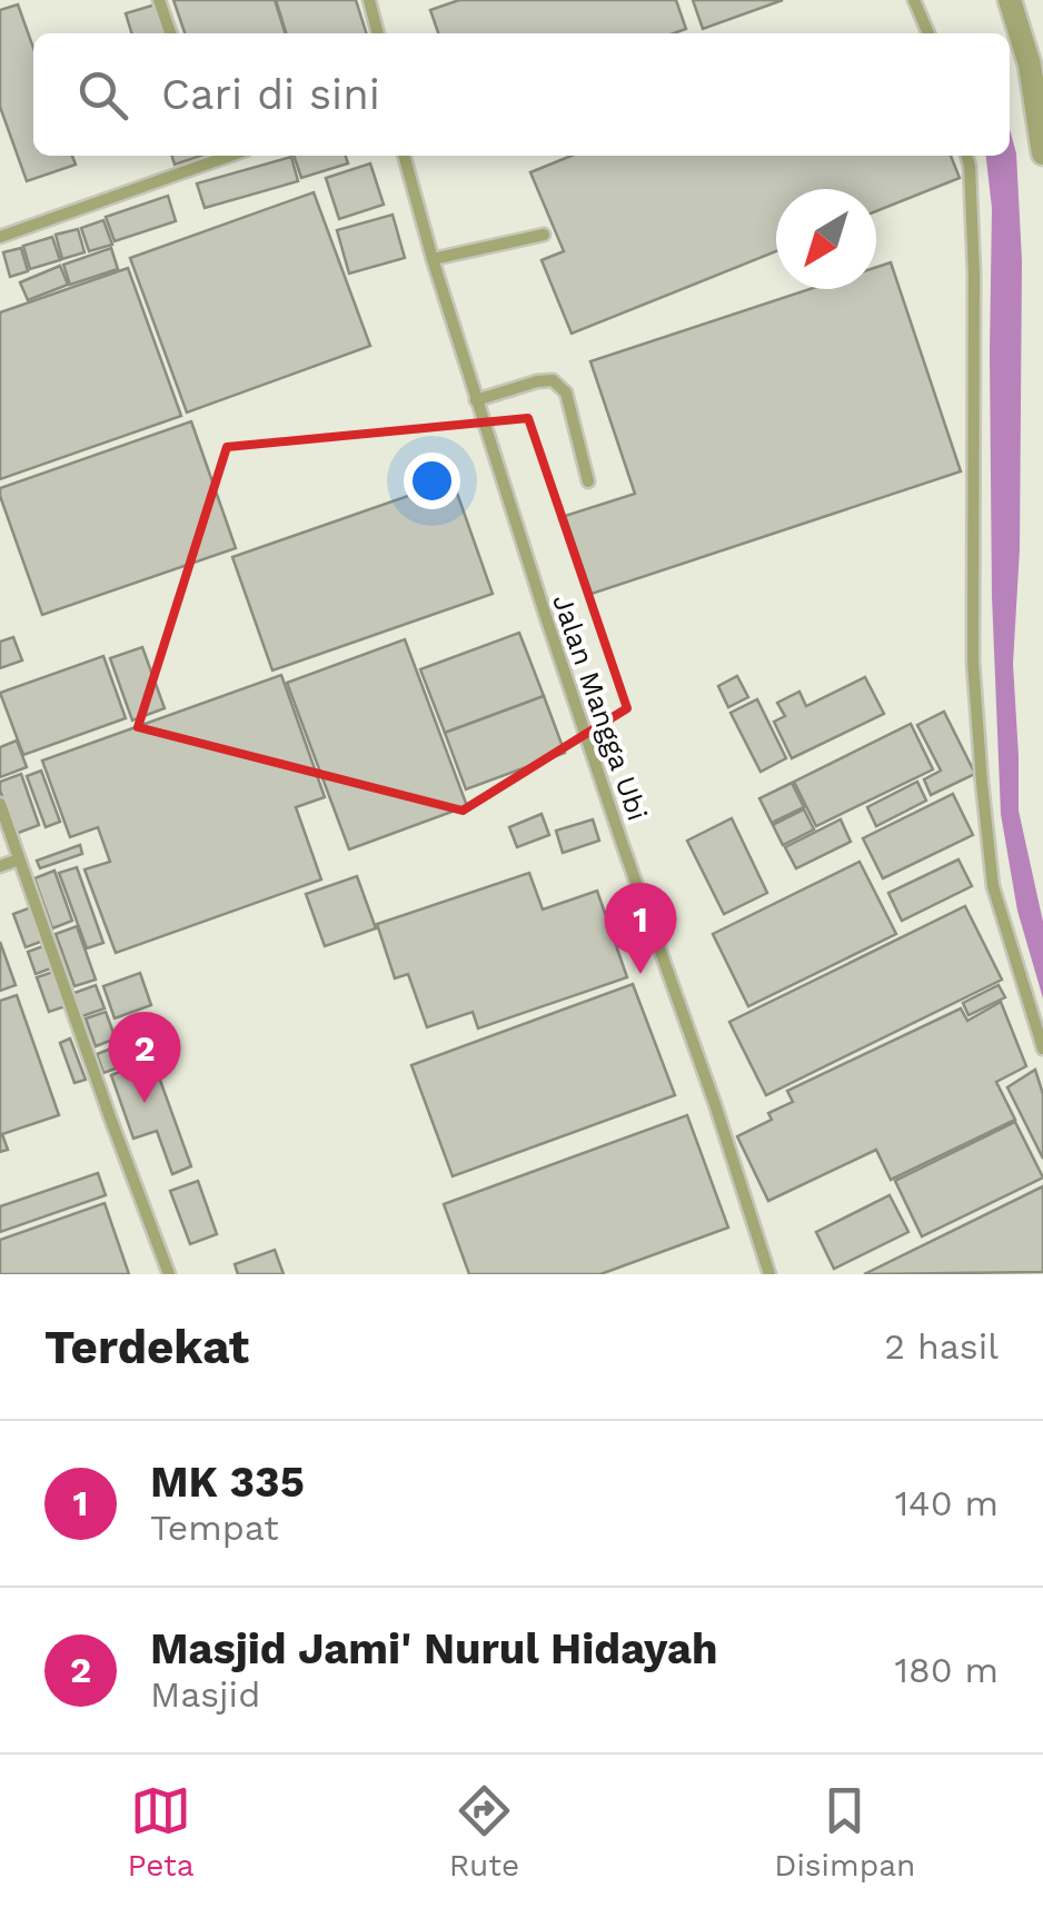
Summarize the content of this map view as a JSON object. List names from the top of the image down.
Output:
{
  "streets": {
    "lane": ["Jalan Mangga Ubi"]
  },
  "north": "bottom left",
  "page": {
    "search": "Cari di sini",
    "pins": ["1", "2"],
    "heading": ["Terdekat", "2 hasil"],
    "list": [
      {
        "mark": "1",
        "name": "MK 335",
        "note": "Tempat",
        "value": "140 m"
      },
      {
        "mark": "2",
        "name": "Masjid Jami' Nurul Hidayah",
        "note": "Masjid",
        "value": "180 m"
      }
    ],
    "nav": ["Peta", "Rute", "Disimpan"]
  }
}
